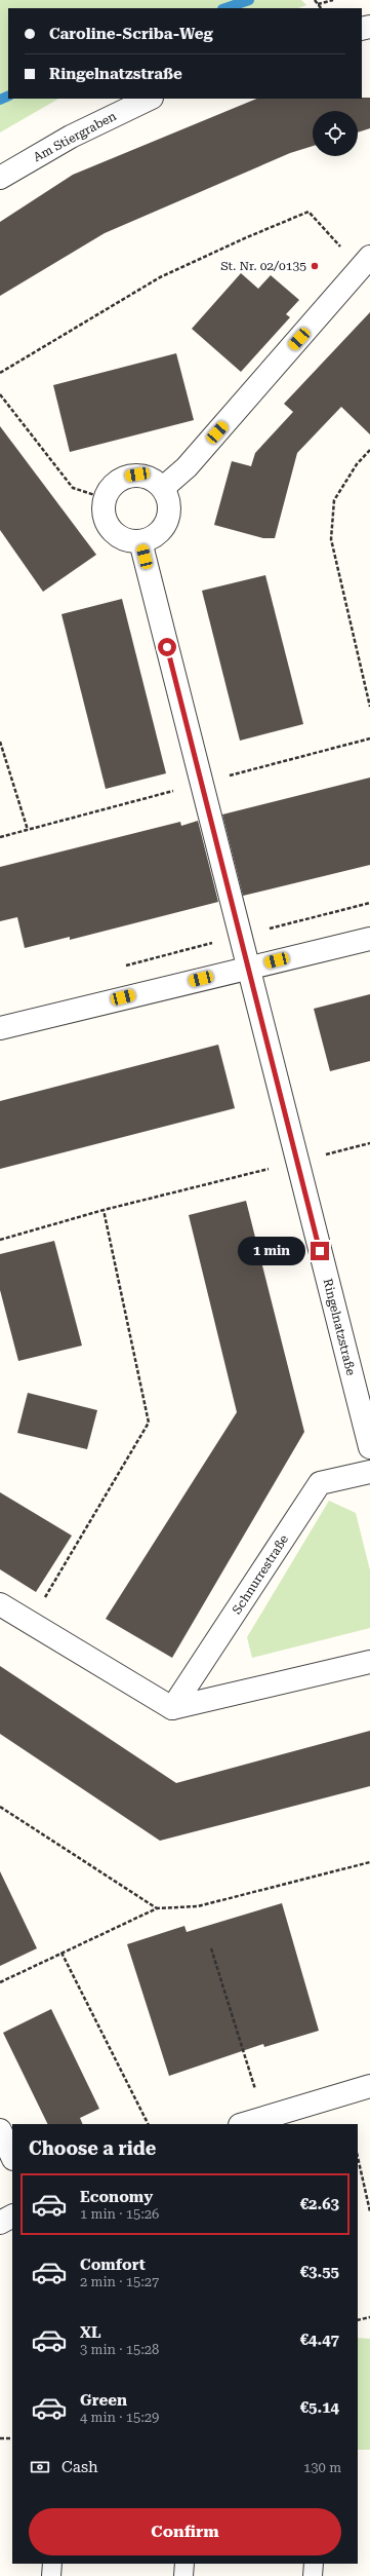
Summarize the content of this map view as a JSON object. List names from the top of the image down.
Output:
{
  "streets": {
    "street": ["Am Stiergraben", "Ringelnatzstraße", "Schnurrestraße"]
  },
  "places": ["St. Nr. 02/0135"],
  "page": {
    "banner": ["Caroline-Scriba-Weg", "Ringelnatzstraße"],
    "bubble": "1 min",
    "heading": "Choose a ride",
    "list": [
      {
        "name": "Economy",
        "note": "1 min · 15:26",
        "value": "€2.63"
      },
      {
        "name": "Comfort",
        "note": "2 min · 15:27",
        "value": "€3.55"
      },
      {
        "name": "XL",
        "note": "3 min · 15:28",
        "value": "€4.47"
      },
      {
        "name": "Green",
        "note": "4 min · 15:29",
        "value": "€5.14"
      }
    ],
    "pay": ["Cash", "130 m"],
    "buttons": "Confirm"
  }
}
